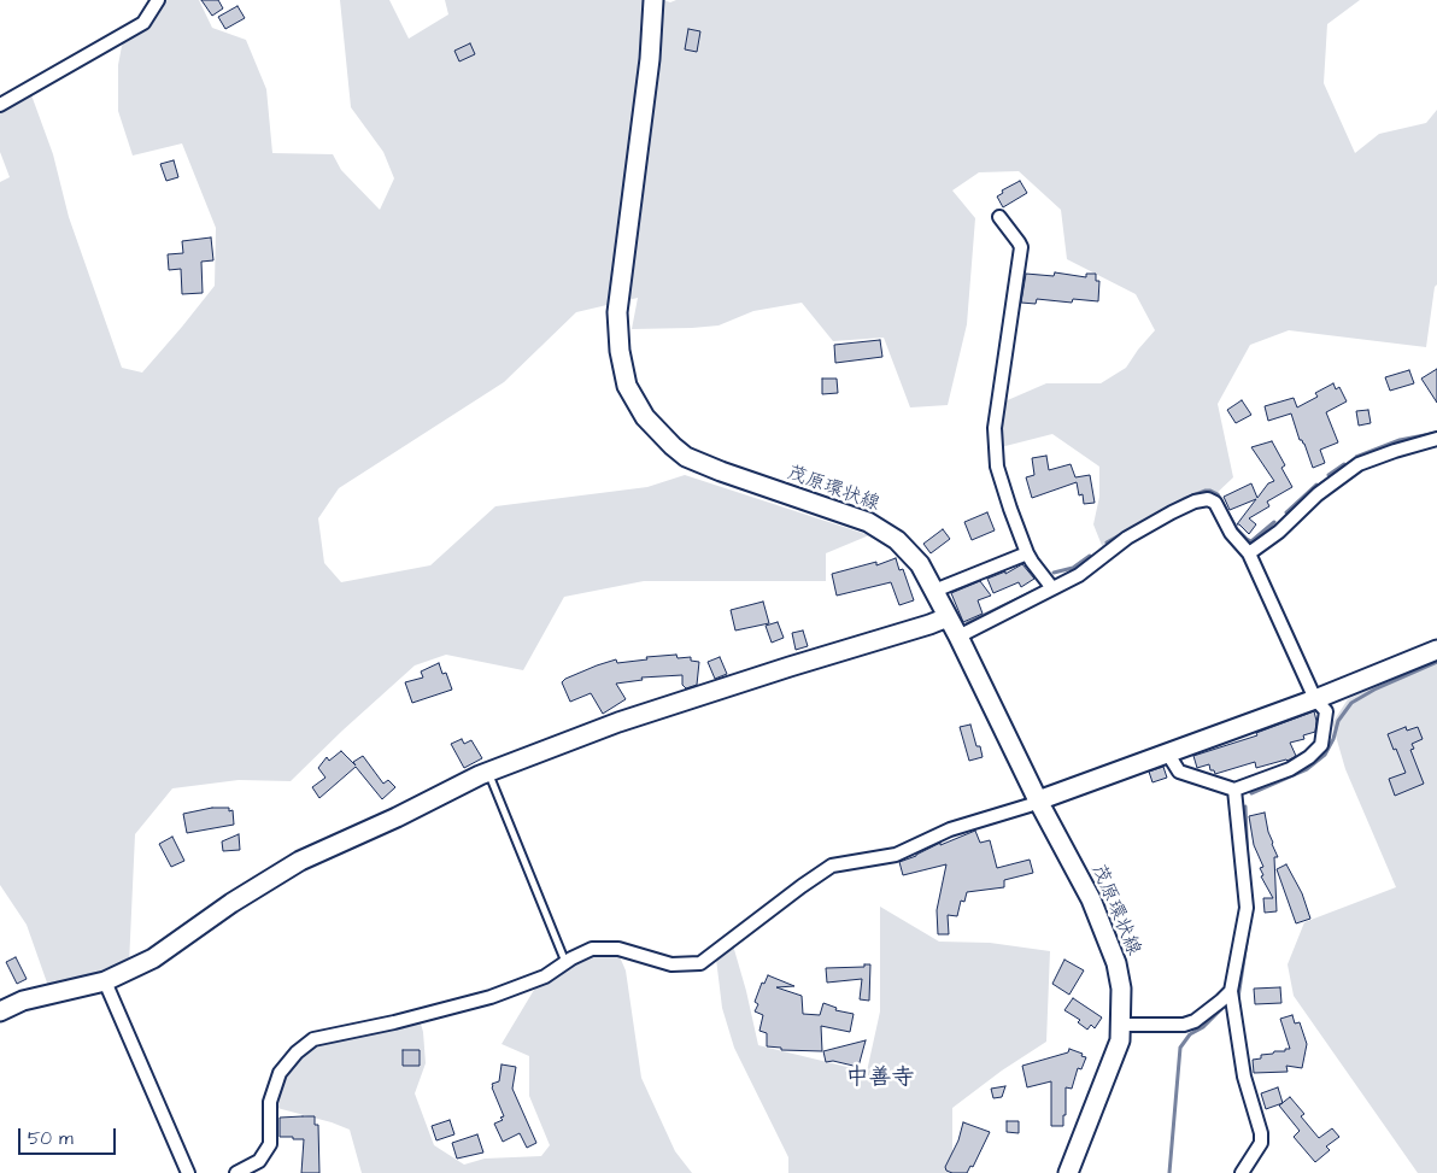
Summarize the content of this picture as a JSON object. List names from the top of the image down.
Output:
{
  "streets": {
    "street": ["茂原環状線"]
  },
  "districts": ["中善寺"],
  "scale_bar": "50 m"
}
